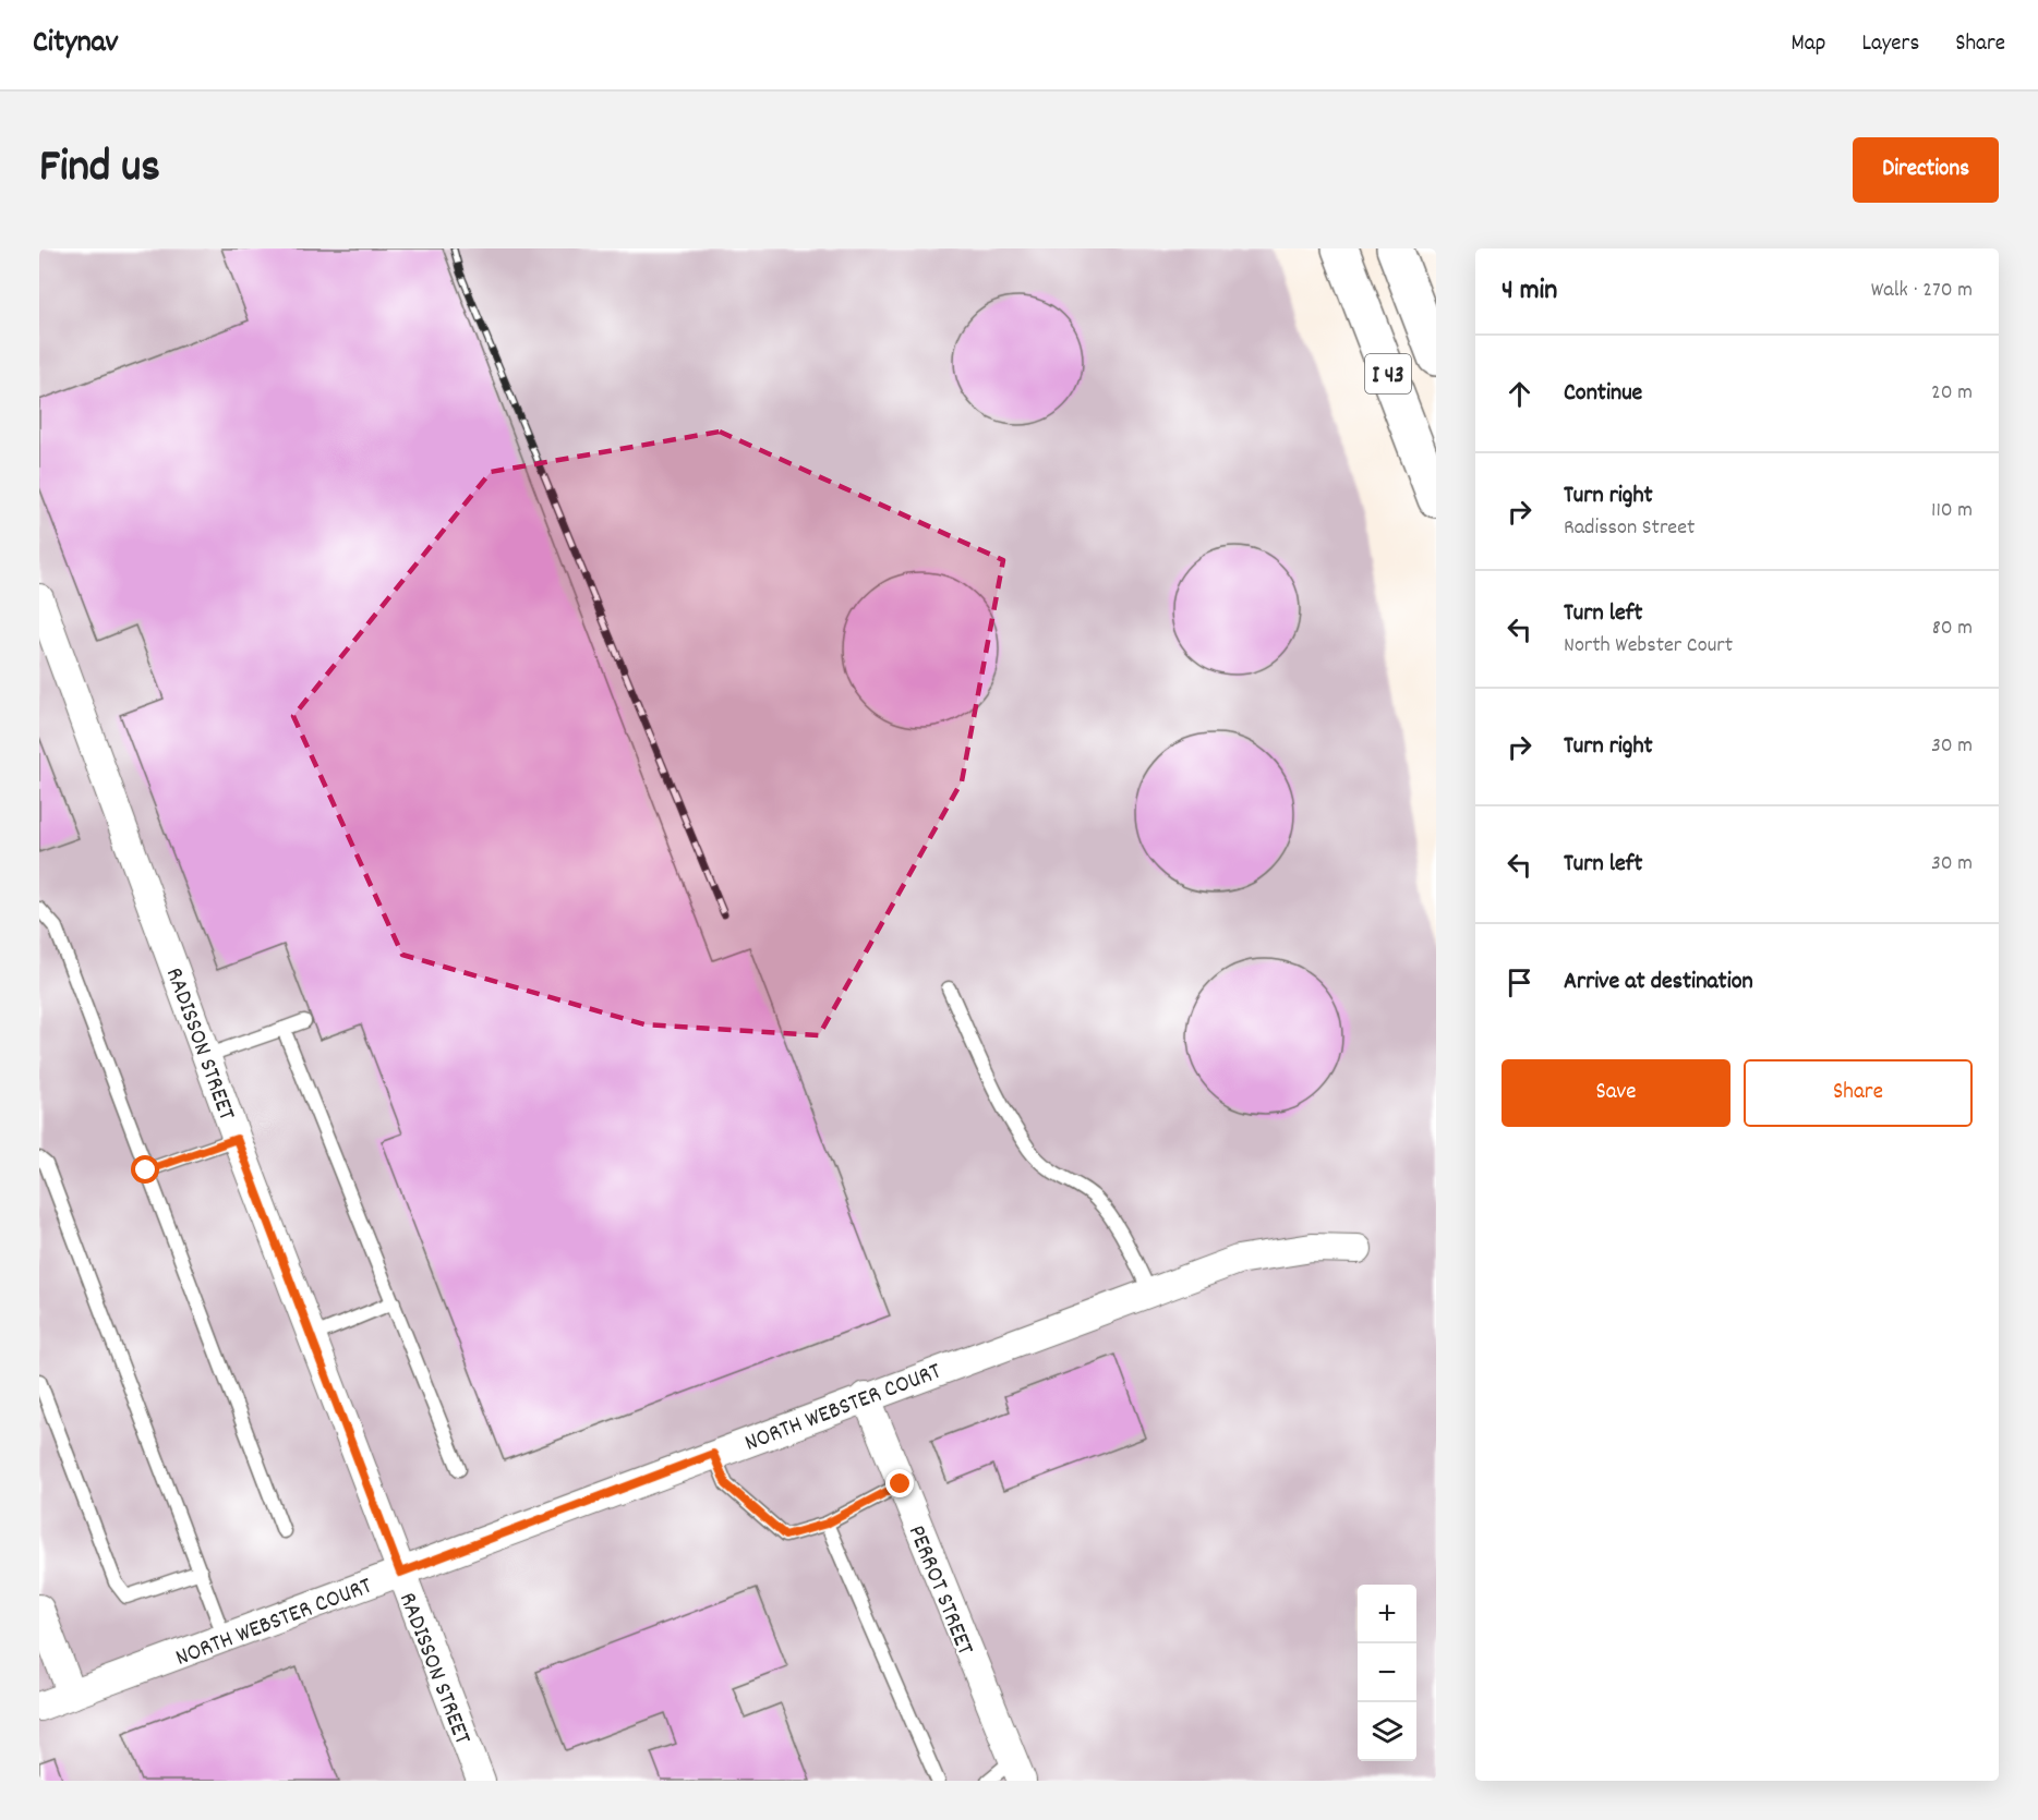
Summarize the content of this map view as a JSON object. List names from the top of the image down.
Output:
{
  "streets": {
    "highway": ["I 43"],
    "street": ["RADISSON STREET", "NORTH WEBSTER COURT", "PERROT STREET"]
  },
  "crossings": [
    ["RADISSON STREET", "NORTH WEBSTER COURT"],
    ["NORTH WEBSTER COURT", "PERROT STREET"]
  ],
  "page": {
    "header": "Citynav",
    "nav": ["Map", "Layers", "Share"],
    "title": "Find us",
    "buttons": [
      "Directions",
      ["Save", "Share"]
    ],
    "heading": ["4 min", "Walk · 270 m"],
    "list": [
      ["Continue", "20 m"],
      ["Turn right", "Radisson Street", "110 m"],
      ["Turn left", "North Webster Court", "80 m"],
      ["Turn right", "30 m"],
      ["Turn left", "30 m"],
      "Arrive at destination"
    ],
    "map_buttons": ["+", "−"]
  }
}
